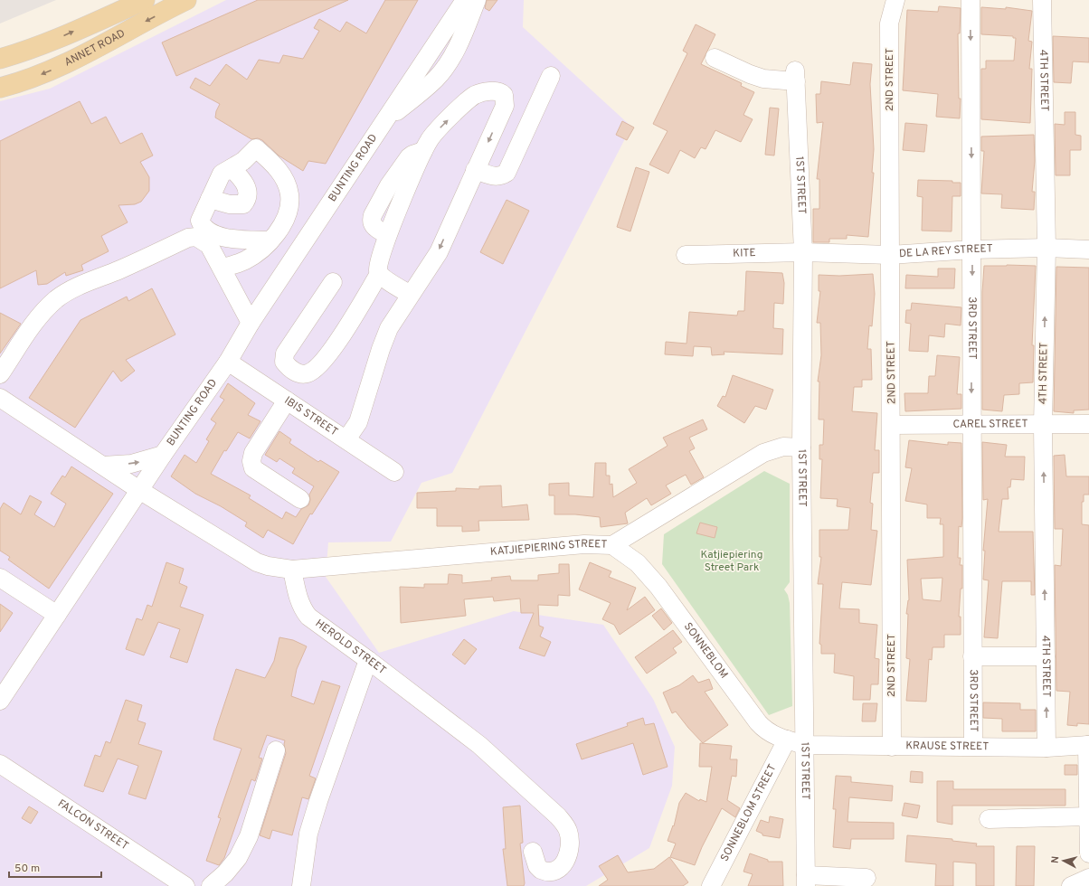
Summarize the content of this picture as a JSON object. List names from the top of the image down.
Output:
{
  "streets": {
    "main road": ["ANNET ROAD"],
    "street": [
      "2ND STREET",
      "4TH STREET",
      "BUNTING ROAD",
      "1ST STREET",
      "DE LA REY STREET",
      "KITE",
      "3RD STREET",
      "IBIS STREET",
      "CAREL STREET",
      "KATJIEPIERING STREET",
      "HEROLD STREET",
      "SONNEBLOM",
      "KRAUSE STREET",
      "SONNEBLOM STREET",
      "FALCON STREET"
    ]
  },
  "crossings": [
    ["2ND STREET", "DE LA REY STREET"],
    ["2ND STREET", "CAREL STREET"],
    ["2ND STREET", "KRAUSE STREET"],
    ["4TH STREET", "DE LA REY STREET"],
    ["4TH STREET", "3RD STREET"],
    ["4TH STREET", "CAREL STREET"],
    ["4TH STREET", "KRAUSE STREET"],
    ["BUNTING ROAD", "IBIS STREET"],
    ["1ST STREET", "DE LA REY STREET"],
    ["1ST STREET", "KITE"],
    ["1ST STREET", "KATJIEPIERING STREET"],
    ["1ST STREET", "SONNEBLOM"],
    ["1ST STREET", "KRAUSE STREET"],
    ["DE LA REY STREET", "KITE"],
    ["DE LA REY STREET", "3RD STREET"],
    ["3RD STREET", "CAREL STREET"],
    ["3RD STREET", "KRAUSE STREET"],
    ["KATJIEPIERING STREET", "HEROLD STREET"],
    ["KATJIEPIERING STREET", "SONNEBLOM"],
    ["SONNEBLOM", "KRAUSE STREET"],
    ["SONNEBLOM", "SONNEBLOM STREET"]
  ],
  "one_way": ["4TH STREET", "3RD STREET"],
  "parks": ["Katjiepiering Street Park"],
  "scale_bar": "50 m",
  "north": "left"
}
